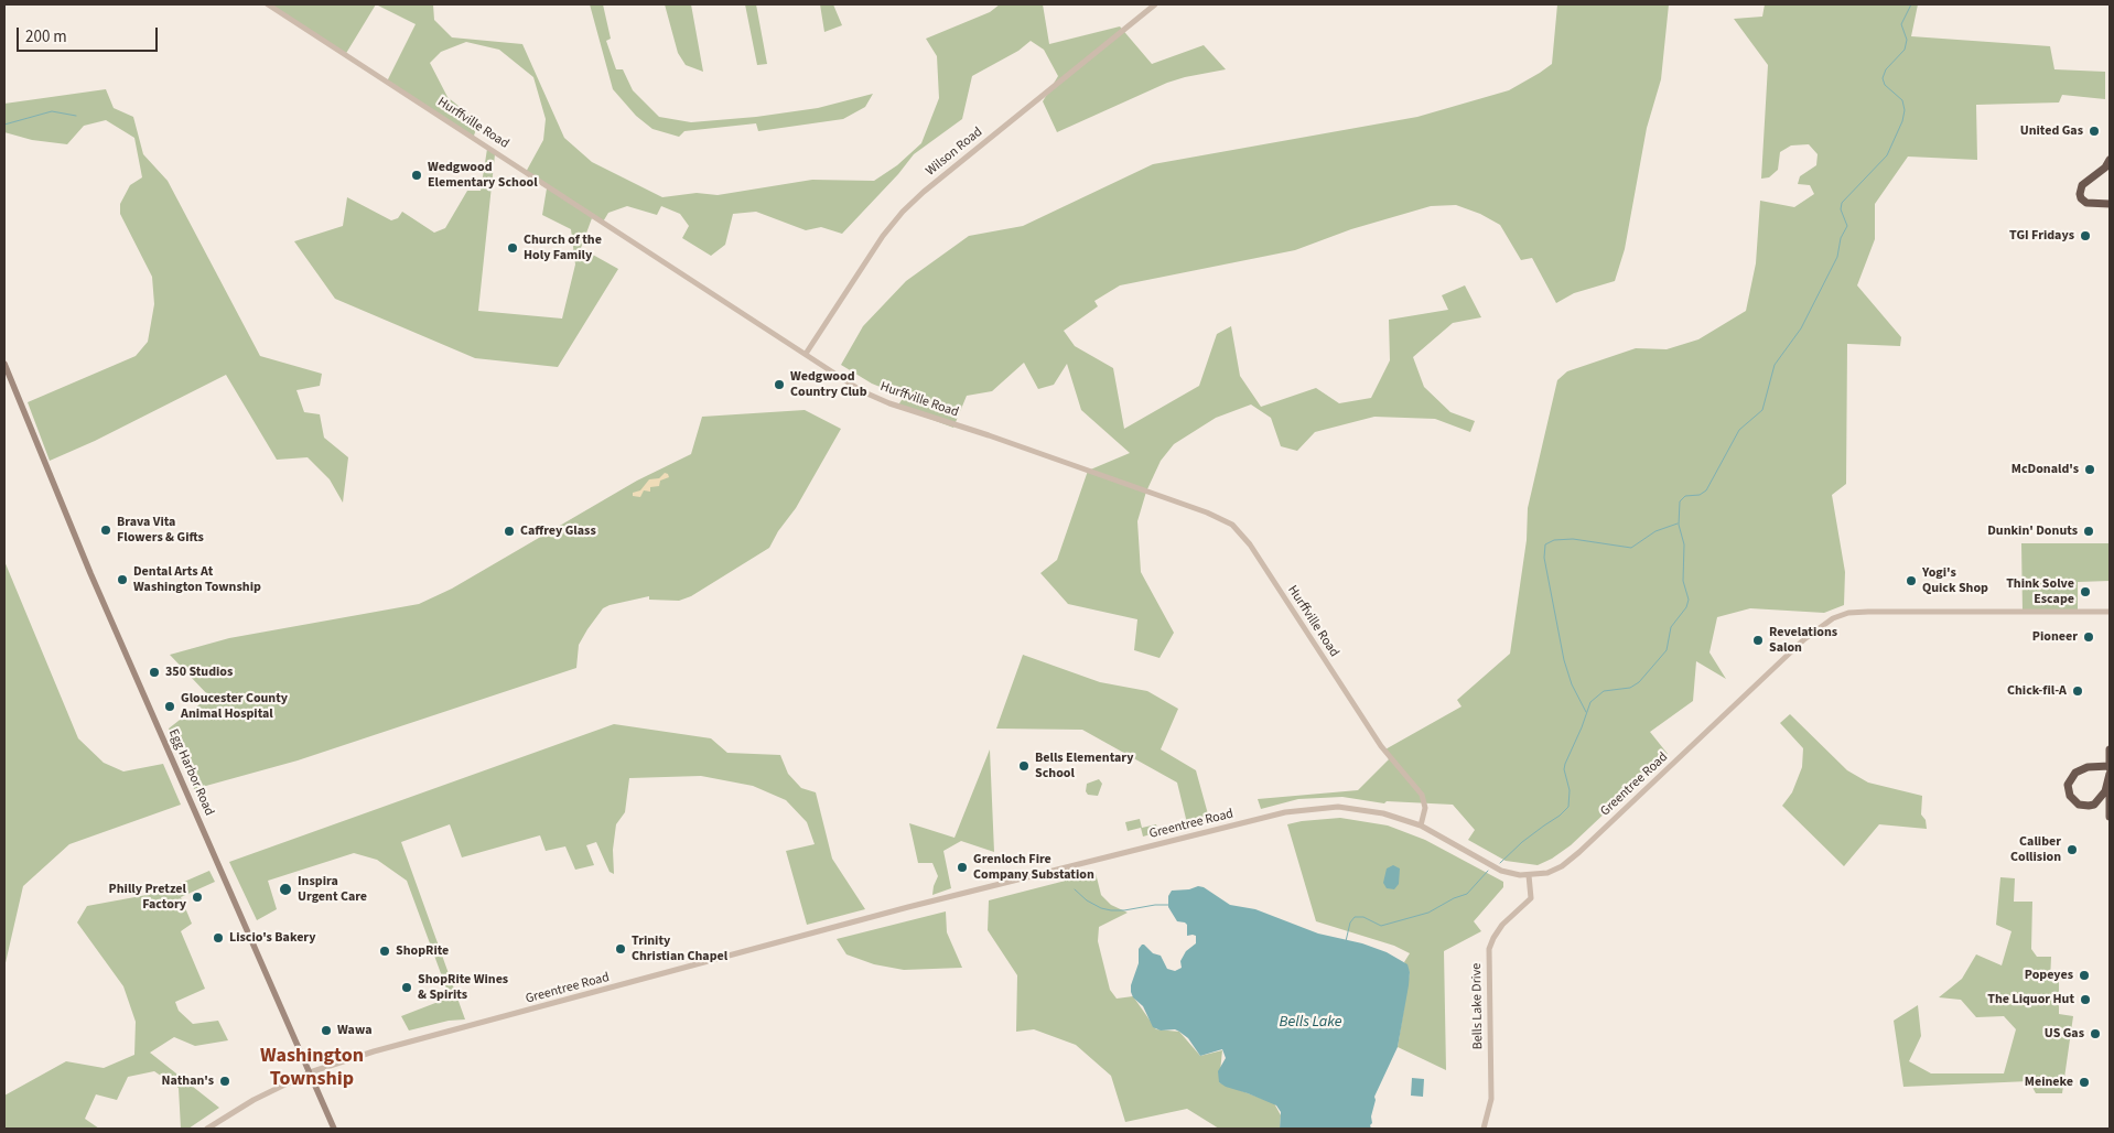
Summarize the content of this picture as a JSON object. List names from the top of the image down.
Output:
{
  "streets": {
    "main road": ["Egg Harbor Road"],
    "street": [
      "Hurffville Road",
      "Wilson Road",
      "Greentree Road",
      "Bells Lake Drive"
    ]
  },
  "crossings": [
    ["Hurffville Road", "Wilson Road"],
    ["Hurffville Road", "Greentree Road"],
    ["Egg Harbor Road", "Greentree Road"],
    ["Greentree Road", "Bells Lake Drive"]
  ],
  "districts": ["Washington Township"],
  "water": ["Bells Lake"],
  "places": [
    "United Gas",
    "Wedgwood Elementary School",
    "TGI Fridays",
    "Church of the Holy Family",
    "Wedgwood Country Club",
    "McDonald's",
    "Brava Vita Flowers & Gifts",
    "Caffrey Glass",
    "Dunkin' Donuts",
    "Dental Arts At Washington Township",
    "Yogi's Quick Shop",
    "Think Solve Escape",
    "Pioneer",
    "Revelations Salon",
    "350 Studios",
    "Chick-fil-A",
    "Gloucester County Animal Hospital",
    "Bells Elementary School",
    "Caliber Collision",
    "Grenloch Fire Company Substation",
    "Inspira Urgent Care",
    "Philly Pretzel Factory",
    "Liscio's Bakery",
    "Trinity Christian Chapel",
    "ShopRite",
    "Popeyes",
    "ShopRite Wines & Spirits",
    "The Liquor Hut",
    "Wawa",
    "US Gas",
    "Nathan's",
    "Meineke"
  ],
  "scale_bar": "200 m"
}
